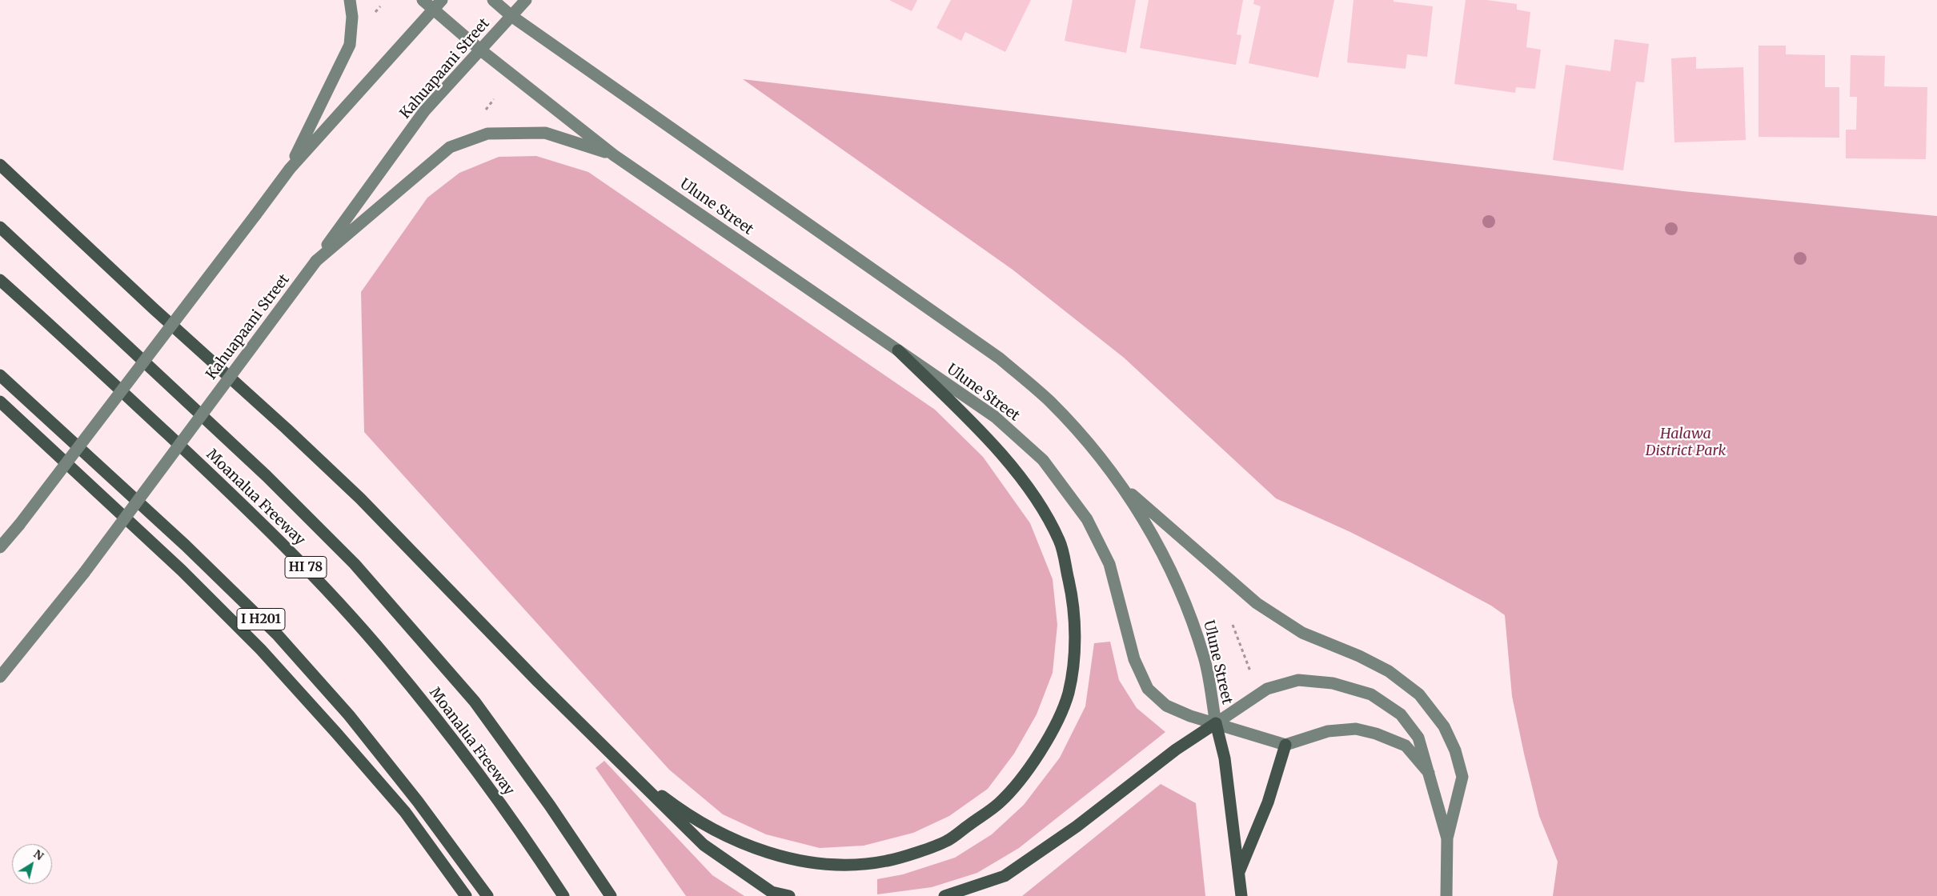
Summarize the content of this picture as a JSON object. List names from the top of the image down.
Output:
{
  "streets": {
    "highway": ["Moanalua Freeway", "HI 78", "I H201"],
    "main road": ["Kahuapaani Street", "Ulune Street"]
  },
  "crossings": [
    ["Kahuapaani Street", "Ulune Street"]
  ],
  "parks": ["Halawa District Park"],
  "north": "top right"
}
